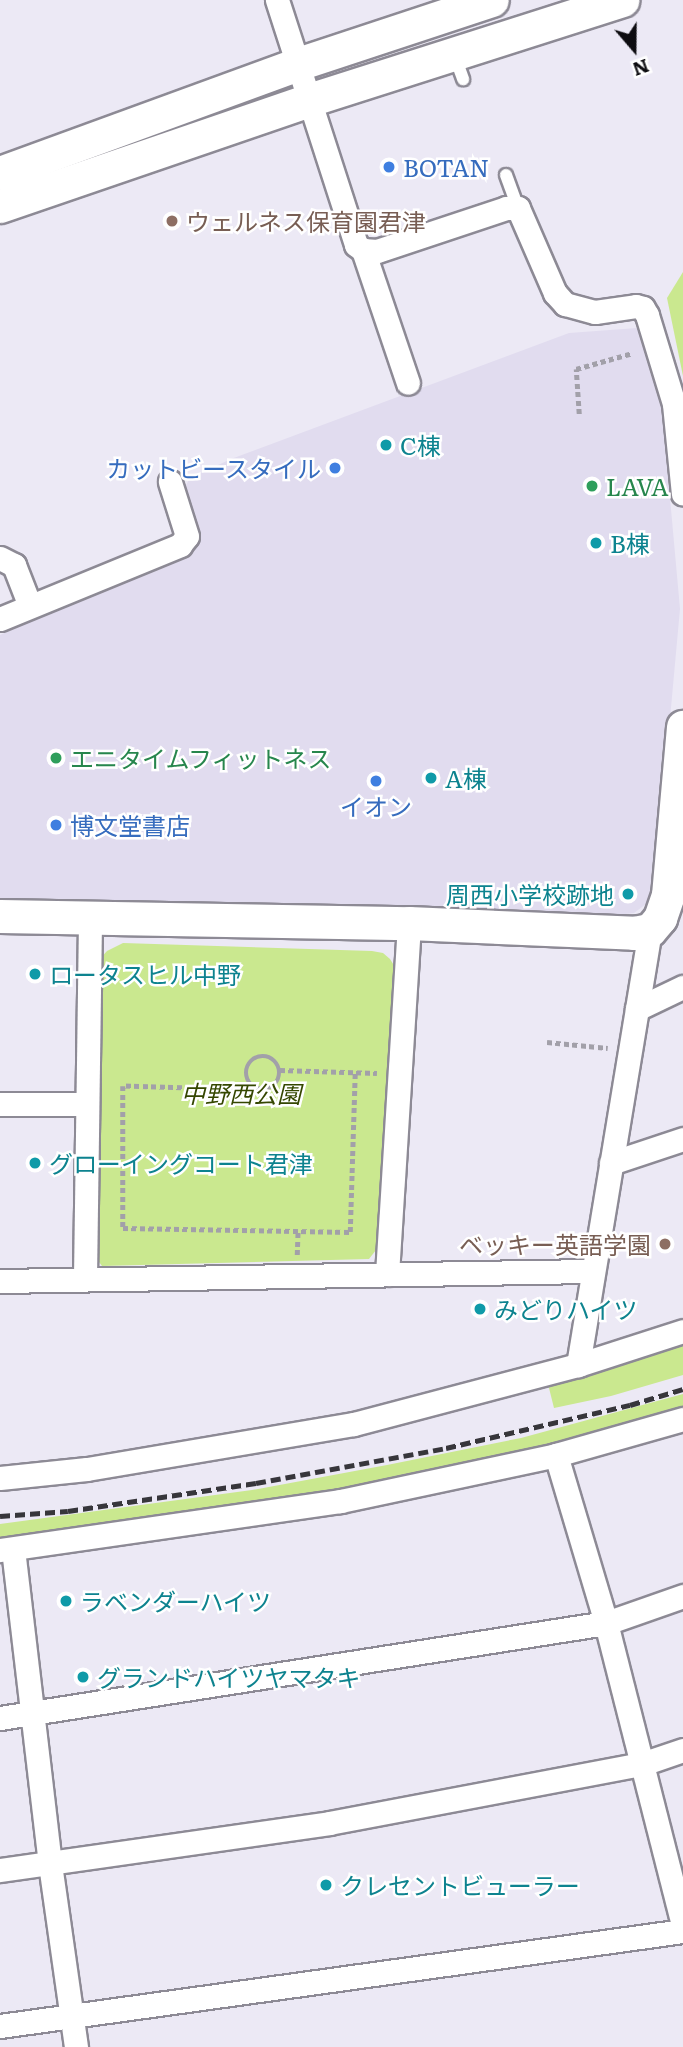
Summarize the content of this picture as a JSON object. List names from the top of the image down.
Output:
{
  "parks": ["中野西公園"],
  "places": [
    "BOTAN",
    "ウェルネス保育園君津",
    "C棟",
    "カットビースタイル",
    "LAVA",
    "B棟",
    "エニタイムフィットネス",
    "A棟",
    "イオン",
    "博文堂書店",
    "周西小学校跡地",
    "ロータスヒル中野",
    "グローイングコート君津",
    "ベッキー英語学園",
    "みどりハイツ",
    "ラベンダーハイツ",
    "グランドハイツヤマタキ",
    "クレセントビューラー"
  ],
  "north": "bottom"
}
